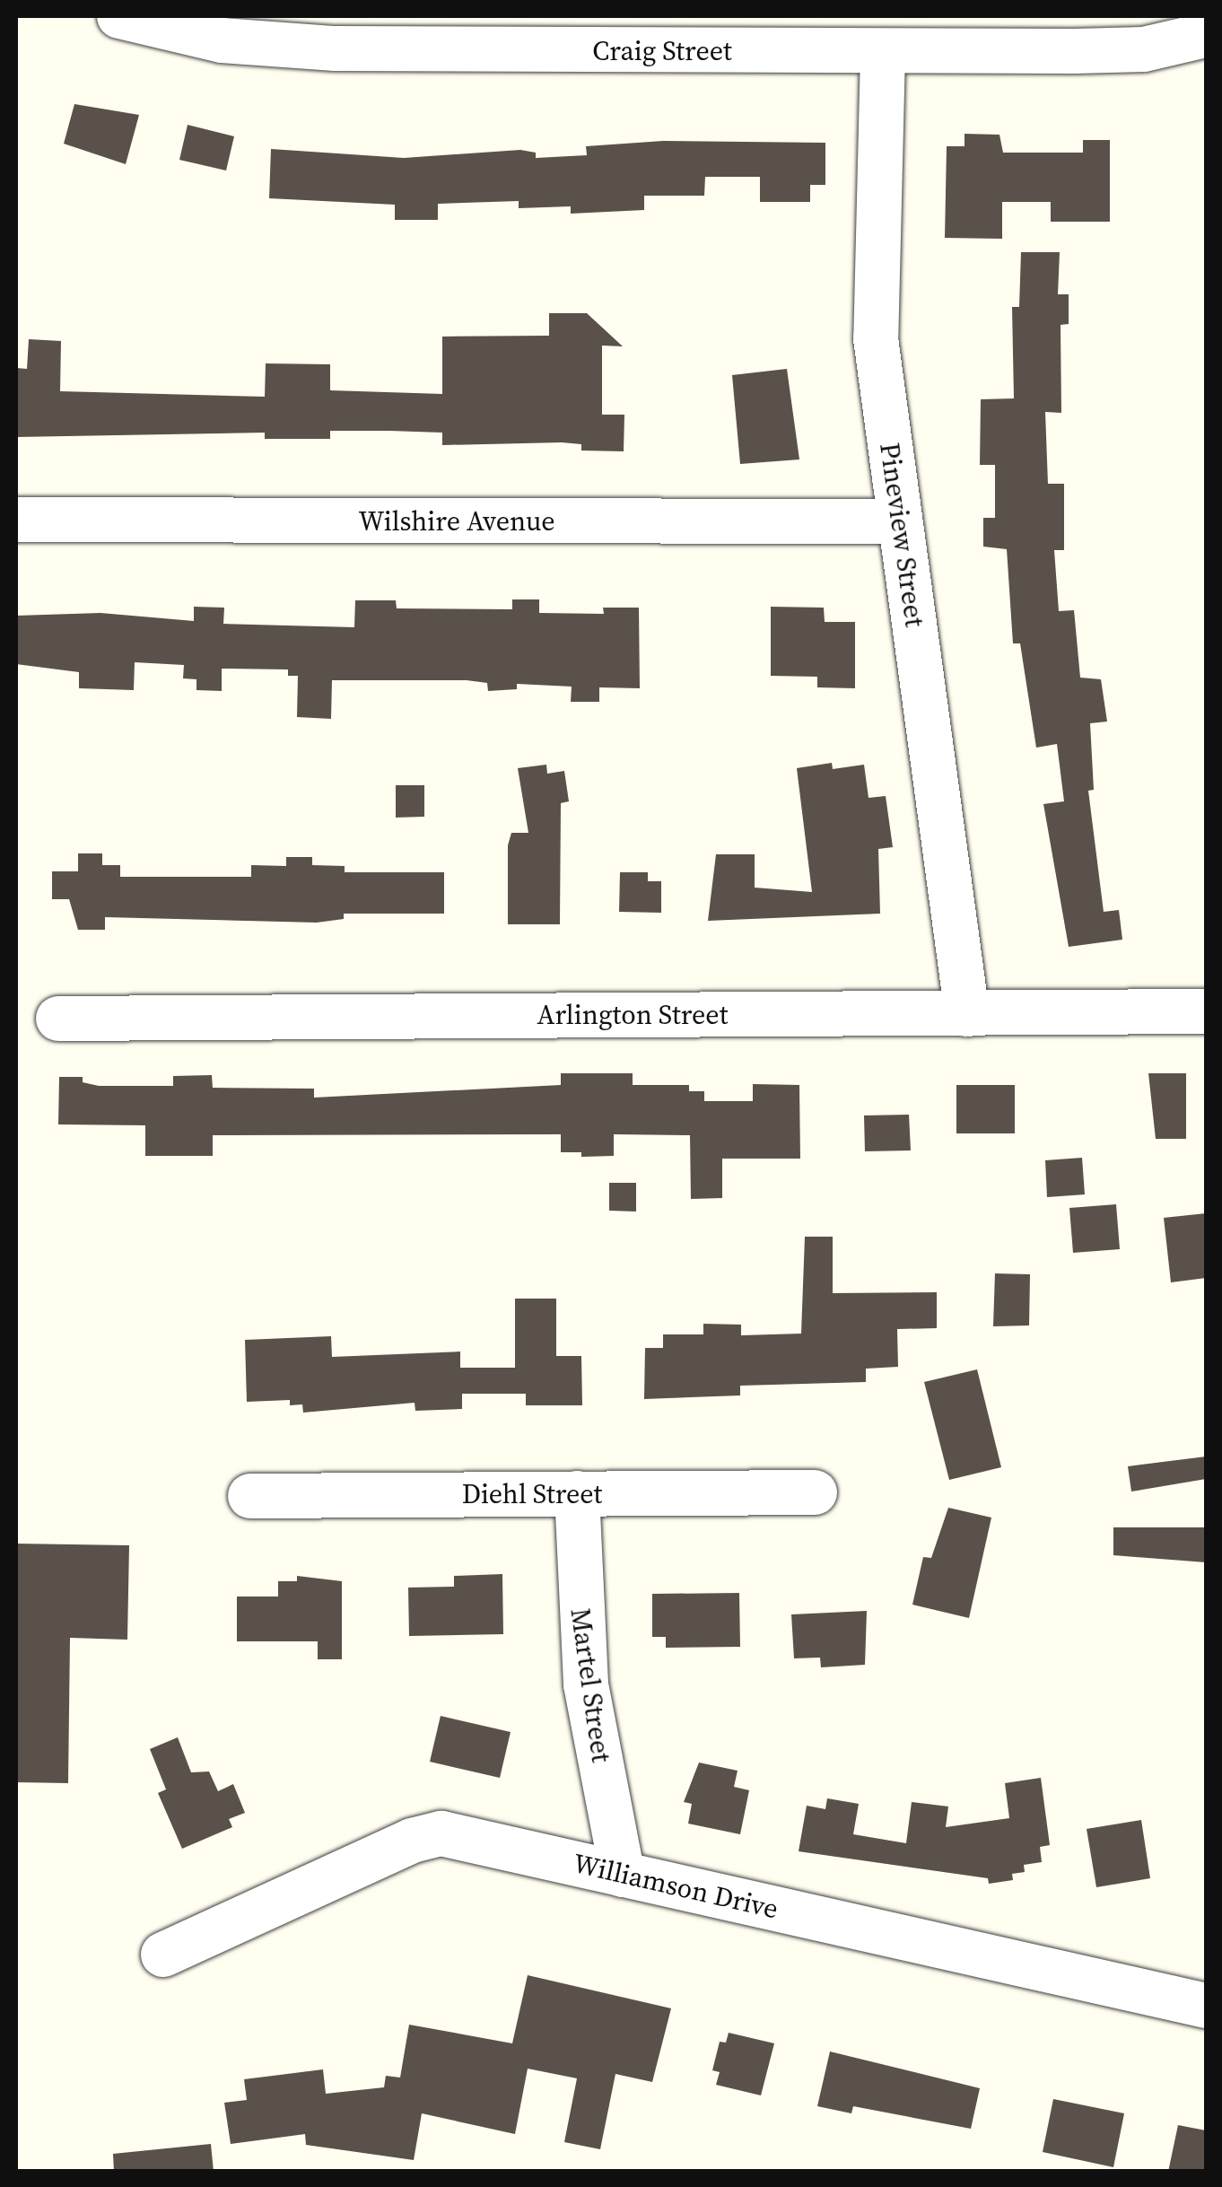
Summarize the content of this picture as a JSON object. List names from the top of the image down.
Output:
{
  "streets": {
    "street": [
      "Craig Street",
      "Wilshire Avenue",
      "Pineview Street",
      "Arlington Street",
      "Diehl Street",
      "Martel Street",
      "Williamson Drive"
    ]
  },
  "crossings": [
    ["Craig Street", "Pineview Street"],
    ["Wilshire Avenue", "Pineview Street"],
    ["Pineview Street", "Arlington Street"],
    ["Diehl Street", "Martel Street"],
    ["Martel Street", "Williamson Drive"]
  ]
}
